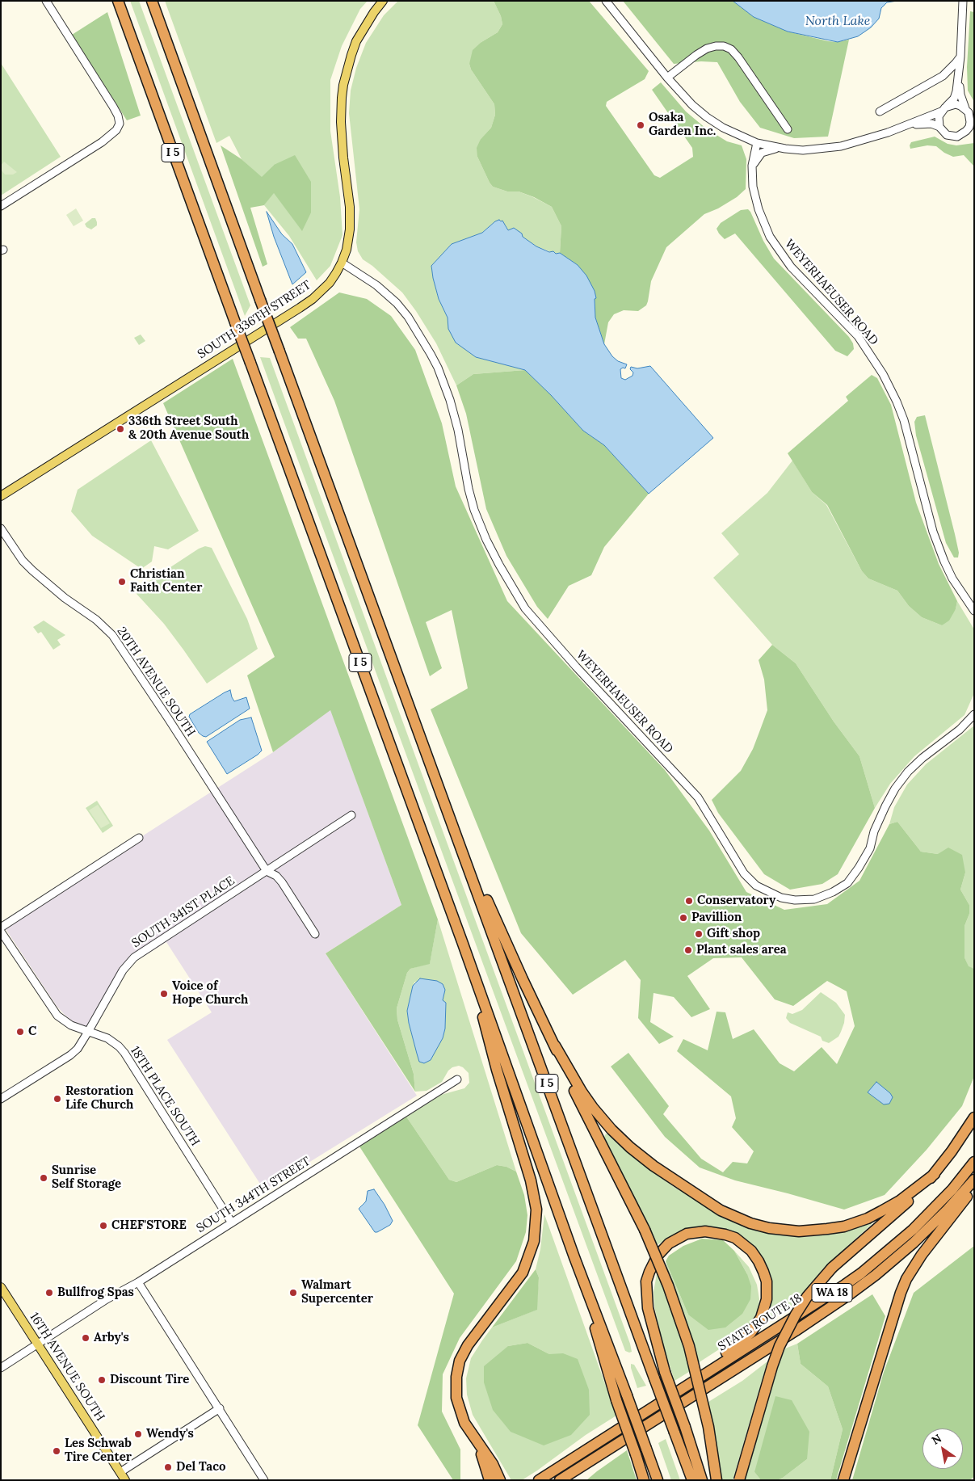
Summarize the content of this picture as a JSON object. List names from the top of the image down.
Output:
{
  "streets": {
    "highway": ["I 5", "WA 18", "STATE ROUTE 18"],
    "main road": ["SOUTH 336TH STREET", "16TH AVENUE SOUTH"],
    "street": [
      "WEYERHAEUSER ROAD",
      "20TH AVENUE SOUTH",
      "SOUTH 341ST PLACE",
      "18TH PLACE SOUTH",
      "SOUTH 344TH STREET"
    ]
  },
  "crossings": [
    ["WEYERHAEUSER ROAD", "SOUTH 336TH STREET"],
    ["20TH AVENUE SOUTH", "SOUTH 341ST PLACE"],
    ["SOUTH 341ST PLACE", "18TH PLACE SOUTH"],
    ["18TH PLACE SOUTH", "SOUTH 344TH STREET"],
    ["SOUTH 344TH STREET", "16TH AVENUE SOUTH"]
  ],
  "water": ["North Lake"],
  "places": [
    "Osaka Garden Inc.",
    "336th Street South & 20th Avenue South",
    "Christian Faith Center",
    "Conservatory",
    "Pavillion",
    "Gift shop",
    "Plant sales area",
    "Voice of Hope Church",
    "C",
    "Restoration Life Church",
    "Sunrise Self Storage",
    "CHEF'STORE",
    "Bullfrog Spas",
    "Walmart Supercenter",
    "Arby's",
    "Discount Tire",
    "Wendy's",
    "Les Schwab Tire Center",
    "Del Taco"
  ],
  "north": "top left"
}
